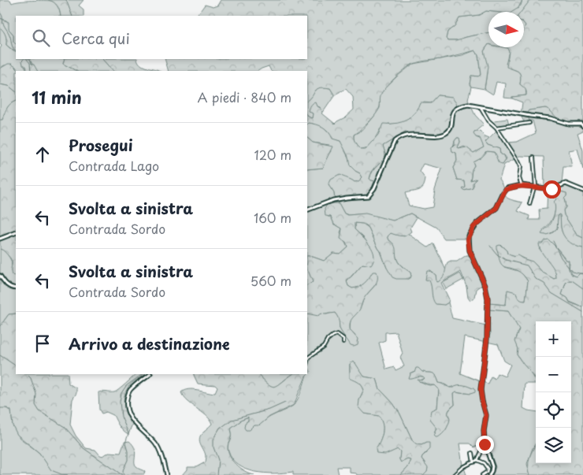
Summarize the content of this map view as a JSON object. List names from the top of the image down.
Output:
{
  "north": "right",
  "page": {
    "search": "Cerca qui",
    "heading": ["11 min", "A piedi · 840 m"],
    "list": [
      ["Prosegui", "Contrada Lago", "120 m"],
      ["Svolta a sinistra", "Contrada Sordo", "160 m"],
      ["Svolta a sinistra", "Contrada Sordo", "560 m"],
      "Arrivo a destinazione"
    ],
    "map_buttons": ["+", "−"]
  }
}
